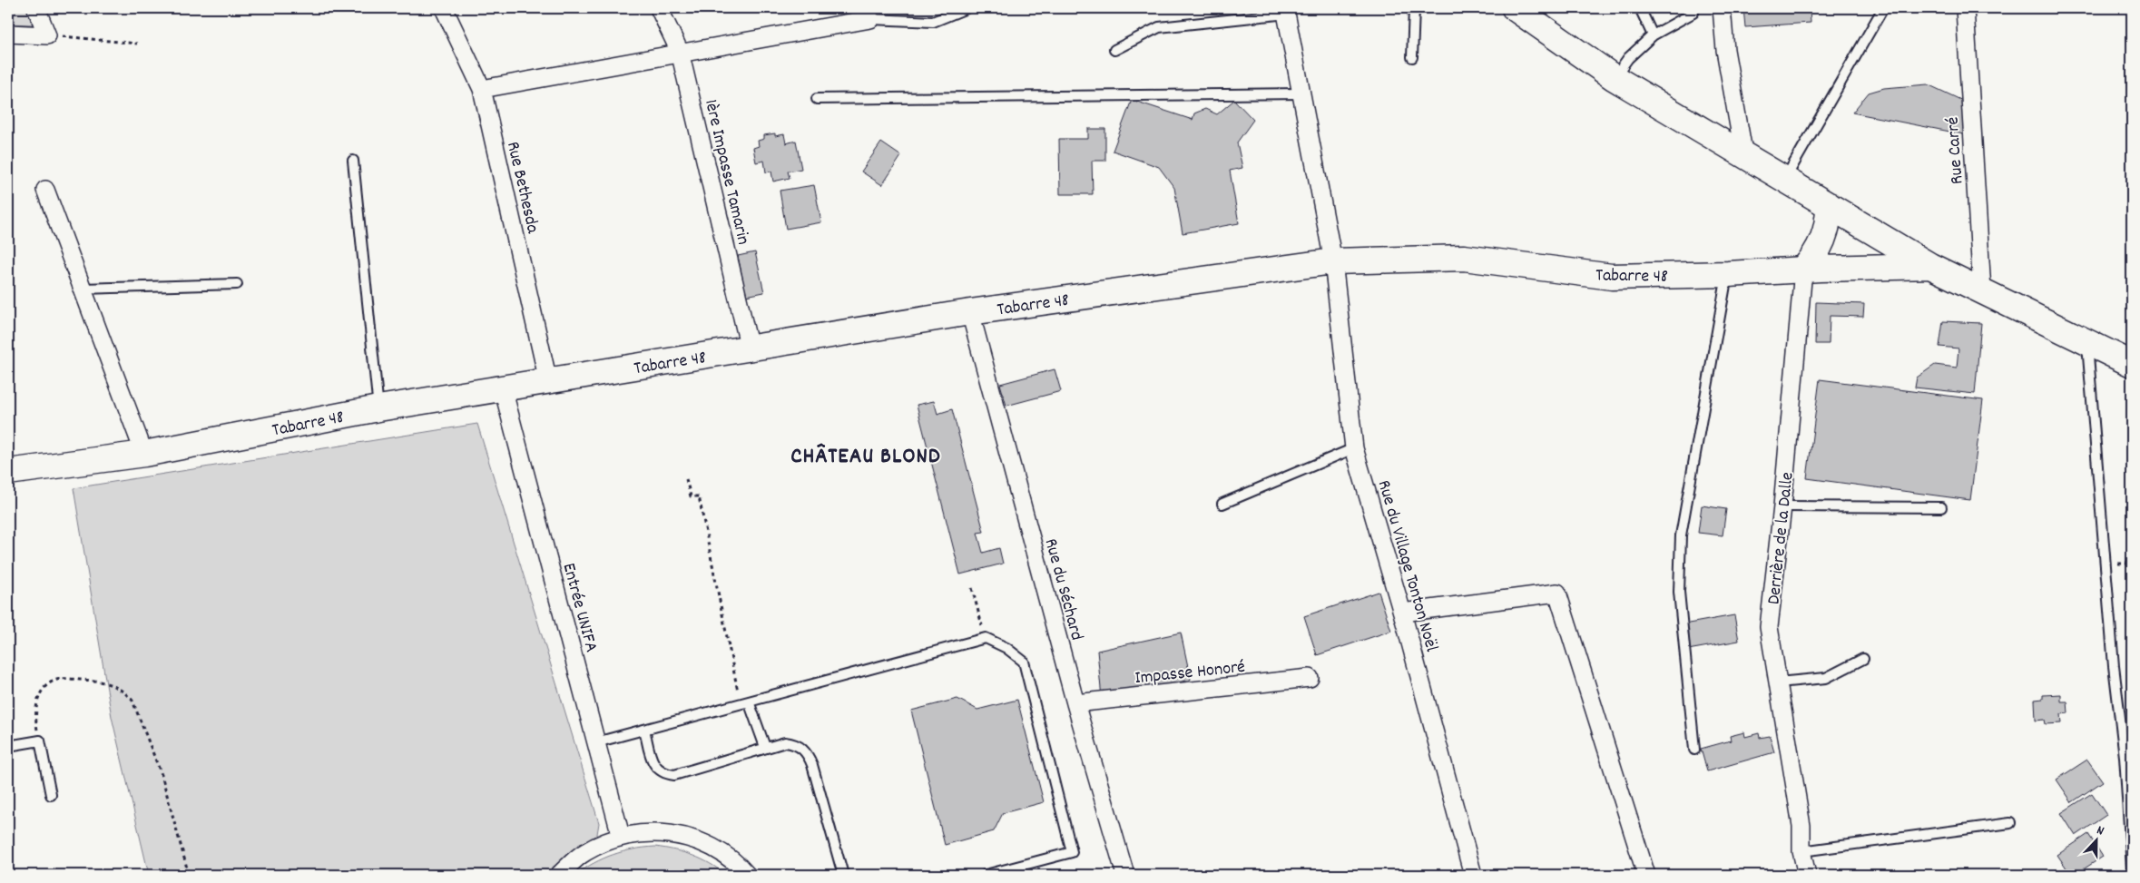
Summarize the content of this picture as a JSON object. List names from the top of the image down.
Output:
{
  "streets": {
    "street": [
      "Rue Carré",
      "1ère Impasse Tamarin",
      "Rue Bethesda",
      "Tabarre 48",
      "Derrière de la Dalle",
      "Rue du Village Tonton Noël",
      "Rue du Séchard",
      "Entrée UNIFA",
      "Impasse Honoré"
    ]
  },
  "crossings": [
    ["1ère Impasse Tamarin", "Tabarre 48"],
    ["Rue Bethesda", "Tabarre 48"],
    ["Tabarre 48", "Derrière de la Dalle"],
    ["Tabarre 48", "Rue du Village Tonton Noël"],
    ["Tabarre 48", "Rue du Séchard"],
    ["Tabarre 48", "Entrée UNIFA"],
    ["Rue du Séchard", "Impasse Honoré"]
  ],
  "districts": ["CHÂTEAU BLOND"],
  "north": "top"
}
